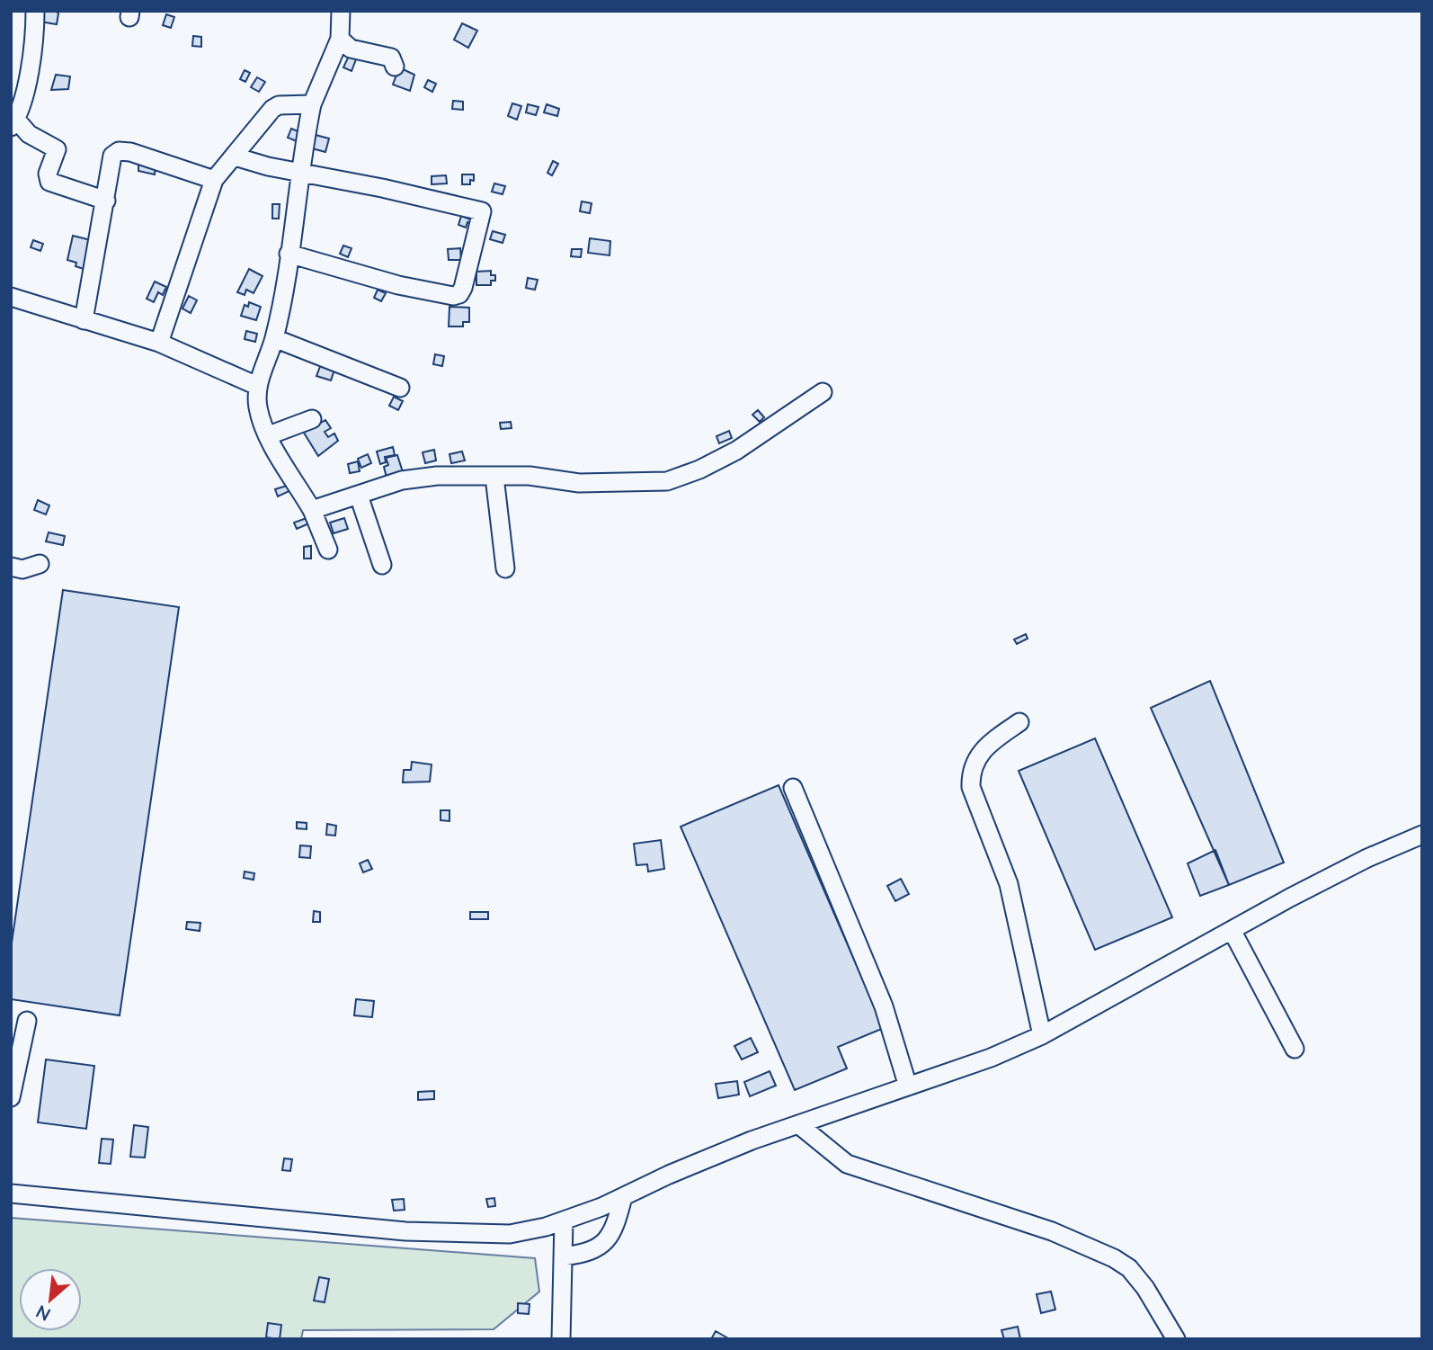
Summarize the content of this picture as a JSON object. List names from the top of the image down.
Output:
{
  "north": "bottom left"
}
